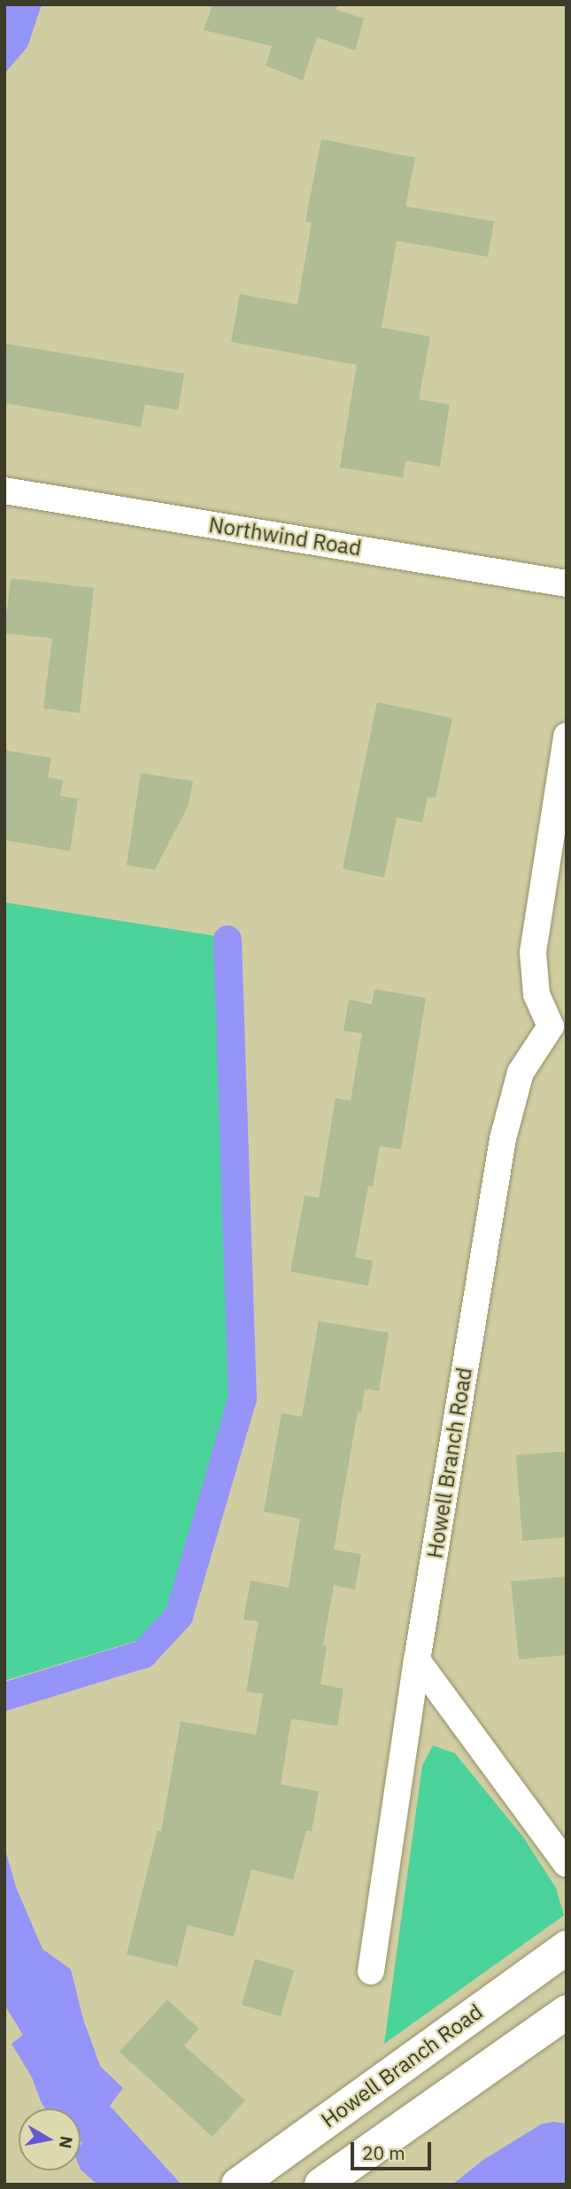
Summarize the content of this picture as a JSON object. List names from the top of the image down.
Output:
{
  "streets": {
    "main road": ["Howell Branch Road"],
    "street": ["Northwind Road"]
  },
  "scale_bar": "20 m",
  "north": "right"
}
